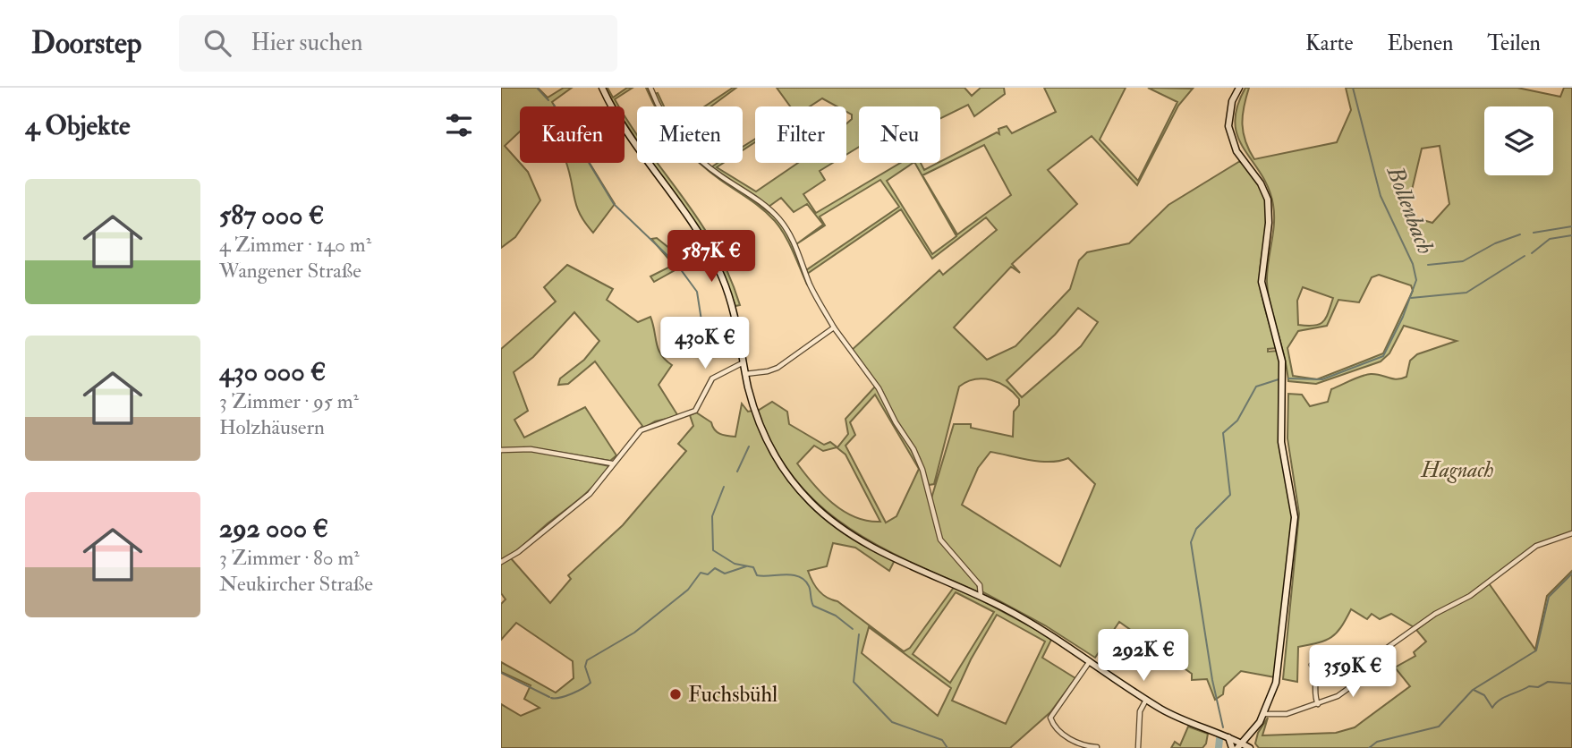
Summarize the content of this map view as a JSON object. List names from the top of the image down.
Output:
{
  "water": ["Bollenbach"],
  "parks": ["Hagnach"],
  "places": ["Fuchsbühl"],
  "page": {
    "header": "Doorstep",
    "search": "Hier suchen",
    "nav": ["Karte", "Ebenen", "Teilen"],
    "heading": "4 Objekte",
    "chip": [
      "Kaufen",
      "Mieten",
      "Filter",
      "Neu"
    ],
    "list": [
      {
        "name": "587 000 €",
        "note": "4 Zimmer · 140 m² · Wangener Straße"
      },
      {
        "name": "430 000 €",
        "note": "3 Zimmer · 95 m² · Holzhäusern"
      },
      {
        "name": "292 000 €",
        "note": "3 Zimmer · 80 m² · Neukircher Straße"
      }
    ],
    "price": [
      "587K €",
      "430K €",
      "292K €",
      "359K €"
    ]
  }
}
